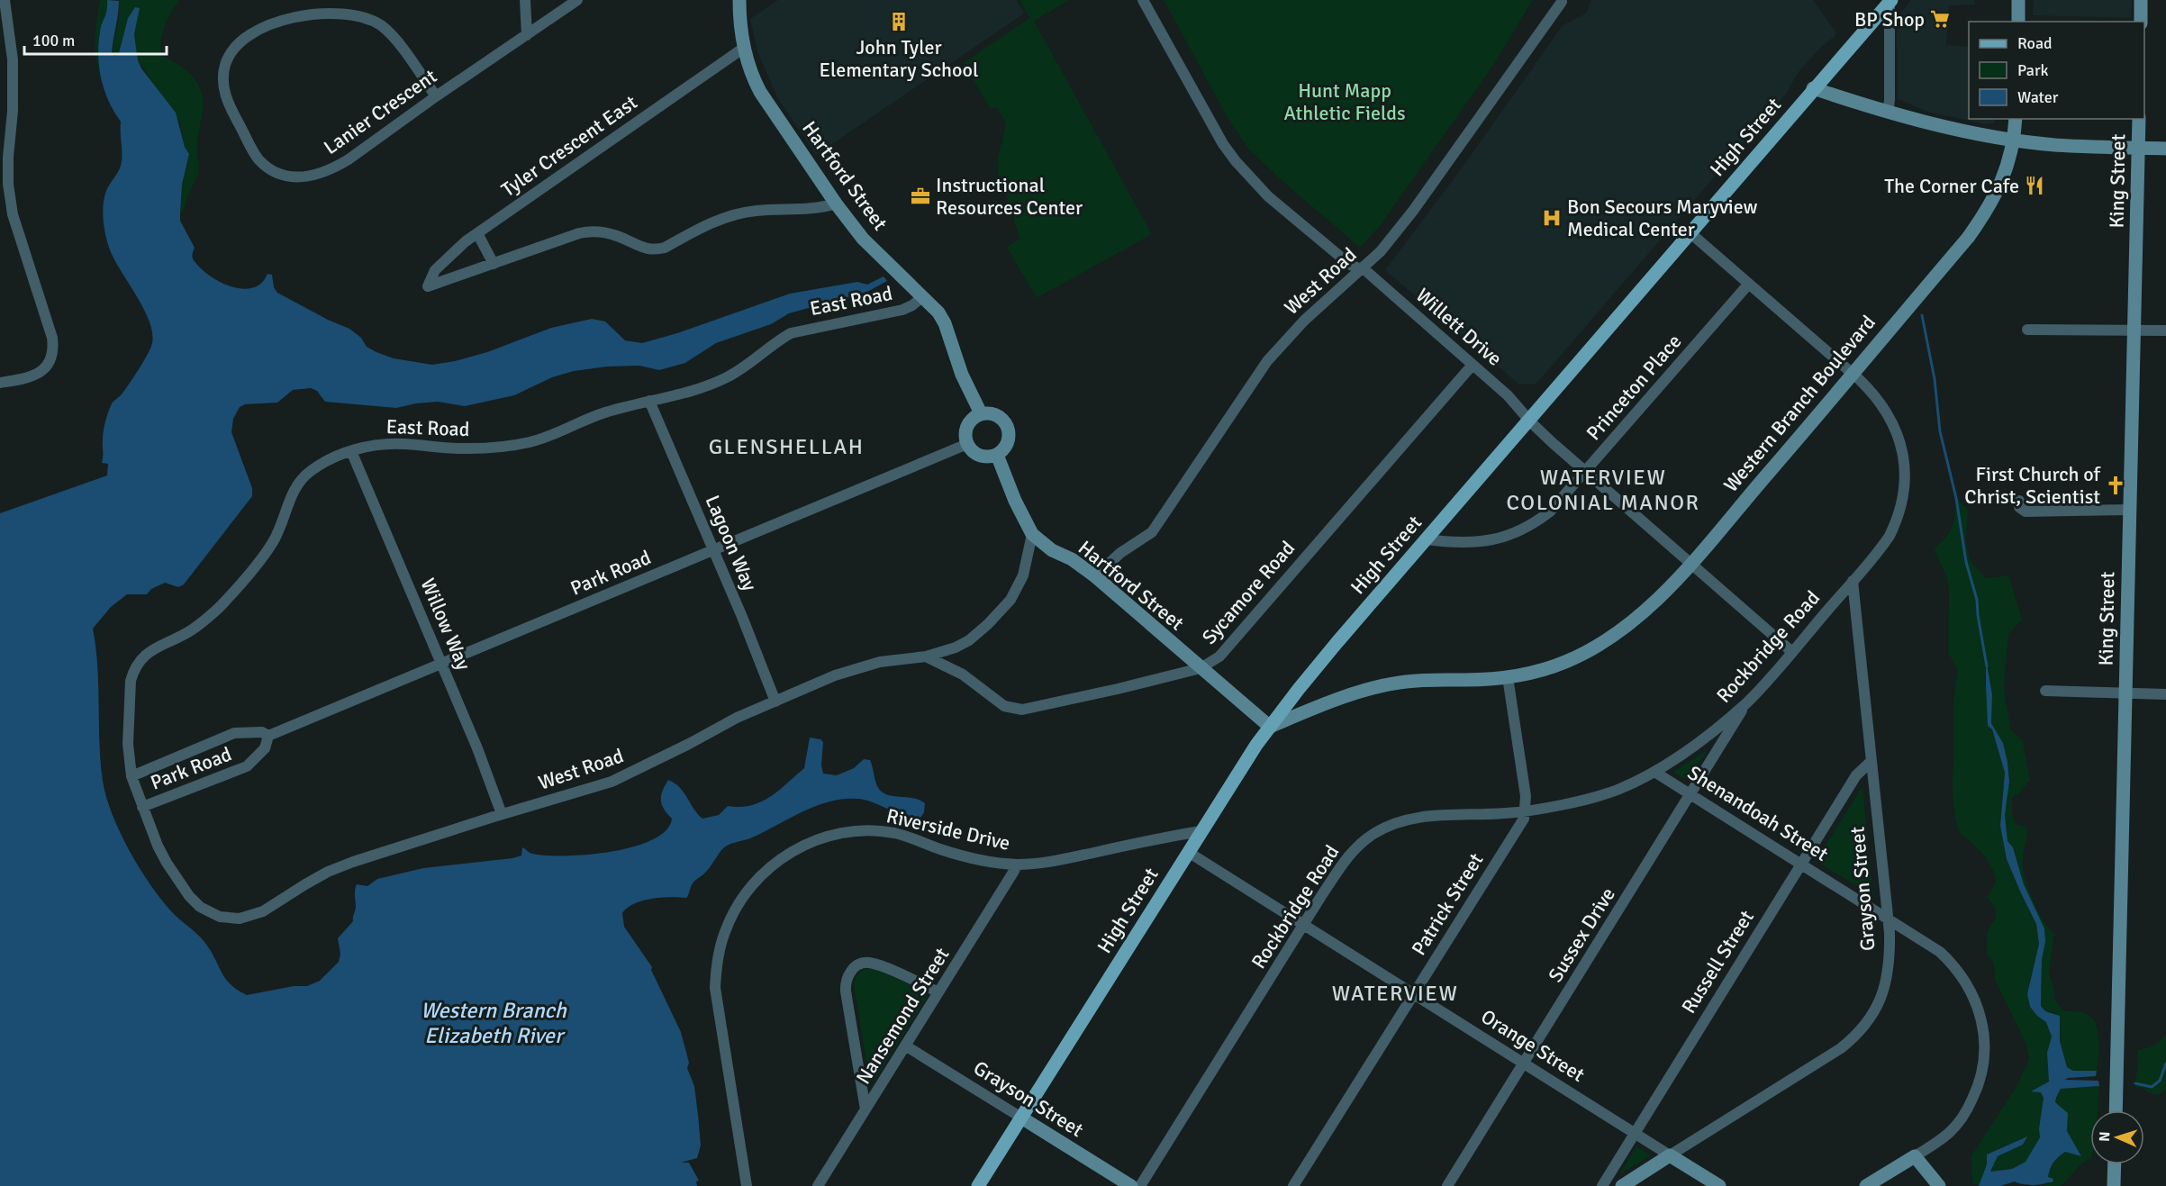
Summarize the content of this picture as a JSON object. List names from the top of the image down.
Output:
{
  "streets": {
    "main road": ["High Street"],
    "street": [
      "Lanier Crescent",
      "Tyler Crescent East",
      "Hartford Street",
      "King Street",
      "West Road",
      "East Road",
      "Willett Drive",
      "Princeton Place",
      "Western Branch Boulevard",
      "Lagoon Way",
      "Park Road",
      "Sycamore Road",
      "Willow Way",
      "Rockbridge Road",
      "Shenandoah Street",
      "Riverside Drive",
      "Grayson Street",
      "Patrick Street",
      "Sussex Drive",
      "Russell Street",
      "Nansemond Street",
      "Orange Street"
    ]
  },
  "crossings": [
    ["High Street", "Hartford Street"],
    ["High Street", "Willett Drive"],
    ["High Street", "Princeton Place"],
    ["High Street", "Western Branch Boulevard"],
    ["High Street", "Rockbridge Road"],
    ["High Street", "Riverside Drive"],
    ["High Street", "Grayson Street"],
    ["High Street", "Orange Street"],
    ["Tyler Crescent East", "Hartford Street"],
    ["Hartford Street", "West Road"],
    ["Hartford Street", "East Road"],
    ["Hartford Street", "Western Branch Boulevard"],
    ["Hartford Street", "Park Road"],
    ["Hartford Street", "Sycamore Road"],
    ["West Road", "East Road"],
    ["West Road", "Willett Drive"],
    ["West Road", "Lagoon Way"],
    ["West Road", "Park Road"],
    ["West Road", "Sycamore Road"],
    ["West Road", "Willow Way"],
    ["East Road", "Lagoon Way"],
    ["East Road", "Park Road"],
    ["East Road", "Willow Way"],
    ["Willett Drive", "Princeton Place"],
    ["Willett Drive", "Western Branch Boulevard"],
    ["Willett Drive", "Sycamore Road"],
    ["Willett Drive", "Rockbridge Road"],
    ["Princeton Place", "Rockbridge Road"],
    ["Western Branch Boulevard", "Rockbridge Road"],
    ["Lagoon Way", "Park Road"],
    ["Park Road", "Willow Way"],
    ["Rockbridge Road", "Shenandoah Street"],
    ["Rockbridge Road", "Grayson Street"],
    ["Rockbridge Road", "Patrick Street"],
    ["Rockbridge Road", "Sussex Drive"],
    ["Rockbridge Road", "Orange Street"],
    ["Shenandoah Street", "Grayson Street"],
    ["Shenandoah Street", "Sussex Drive"],
    ["Shenandoah Street", "Russell Street"],
    ["Riverside Drive", "Nansemond Street"],
    ["Grayson Street", "Russell Street"],
    ["Grayson Street", "Nansemond Street"],
    ["Grayson Street", "Orange Street"],
    ["Patrick Street", "Orange Street"],
    ["Sussex Drive", "Orange Street"],
    ["Russell Street", "Orange Street"]
  ],
  "districts": ["GLENSHELLAH", "WATERVIEW COLONIAL MANOR", "WATERVIEW"],
  "water": ["Western Branch Elizabeth River"],
  "parks": ["Hunt Mapp Athletic Fields"],
  "places": {
    "supermarket": ["BP Shop"],
    "building": ["John Tyler Elementary School"],
    "restaurant": ["The Corner Cafe"],
    "office": ["Instructional Resources Center"],
    "hospital": ["Bon Secours Maryview Medical Center"],
    "church": ["First Church of Christ, Scientist"]
  },
  "legend": ["Road", "Park", "Water"],
  "scale_bar": "100 m",
  "north": "left"
}
